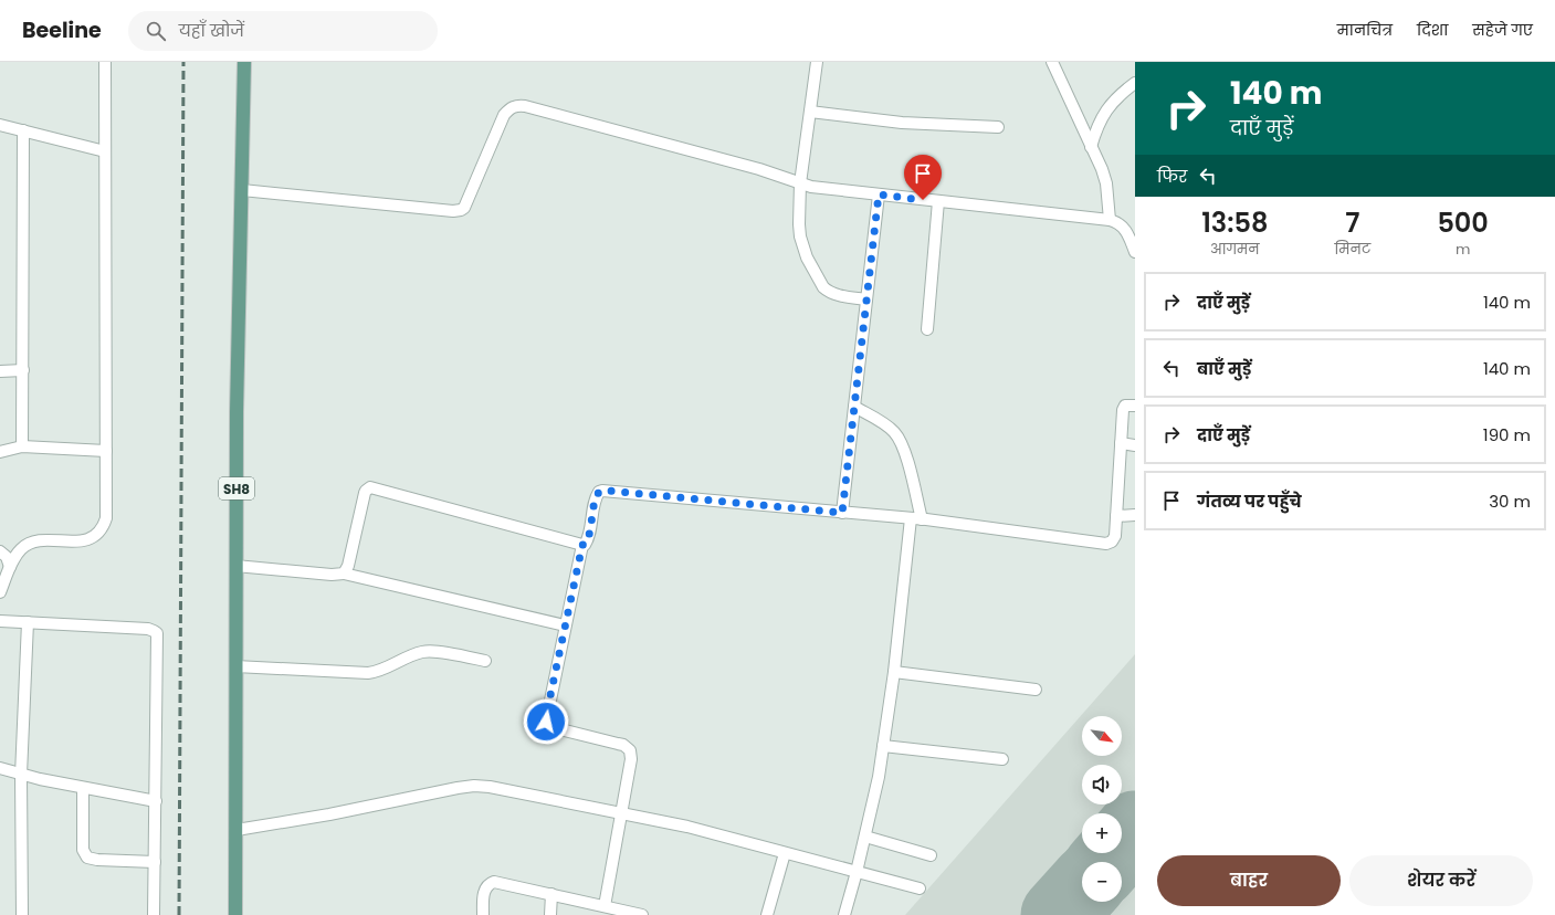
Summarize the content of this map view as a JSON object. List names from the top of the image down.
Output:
{
  "streets": {
    "main road": ["SH8"]
  },
  "north": "bottom right",
  "page": {
    "header": "Beeline",
    "search": "यहाँ खोजें",
    "nav": ["मानचित्र", "दिशा", "सहेजे गए"],
    "turn": ["140 m", "दाएँ मुड़ें"],
    "then": "फिर",
    "eta": [
      "13:58",
      "आगमन",
      "7",
      "मिनट",
      "500",
      "m"
    ],
    "list": [
      {
        "name": "दाएँ मुड़ें",
        "value": "140 m"
      },
      {
        "name": "बाएँ मुड़ें",
        "value": "140 m"
      },
      {
        "name": "दाएँ मुड़ें",
        "value": "190 m"
      },
      {
        "name": "गंतव्य पर पहुँचे",
        "value": "30 m"
      }
    ],
    "map_buttons": ["+", "−"],
    "buttons": ["बाहर", "शेयर करें"]
  }
}
